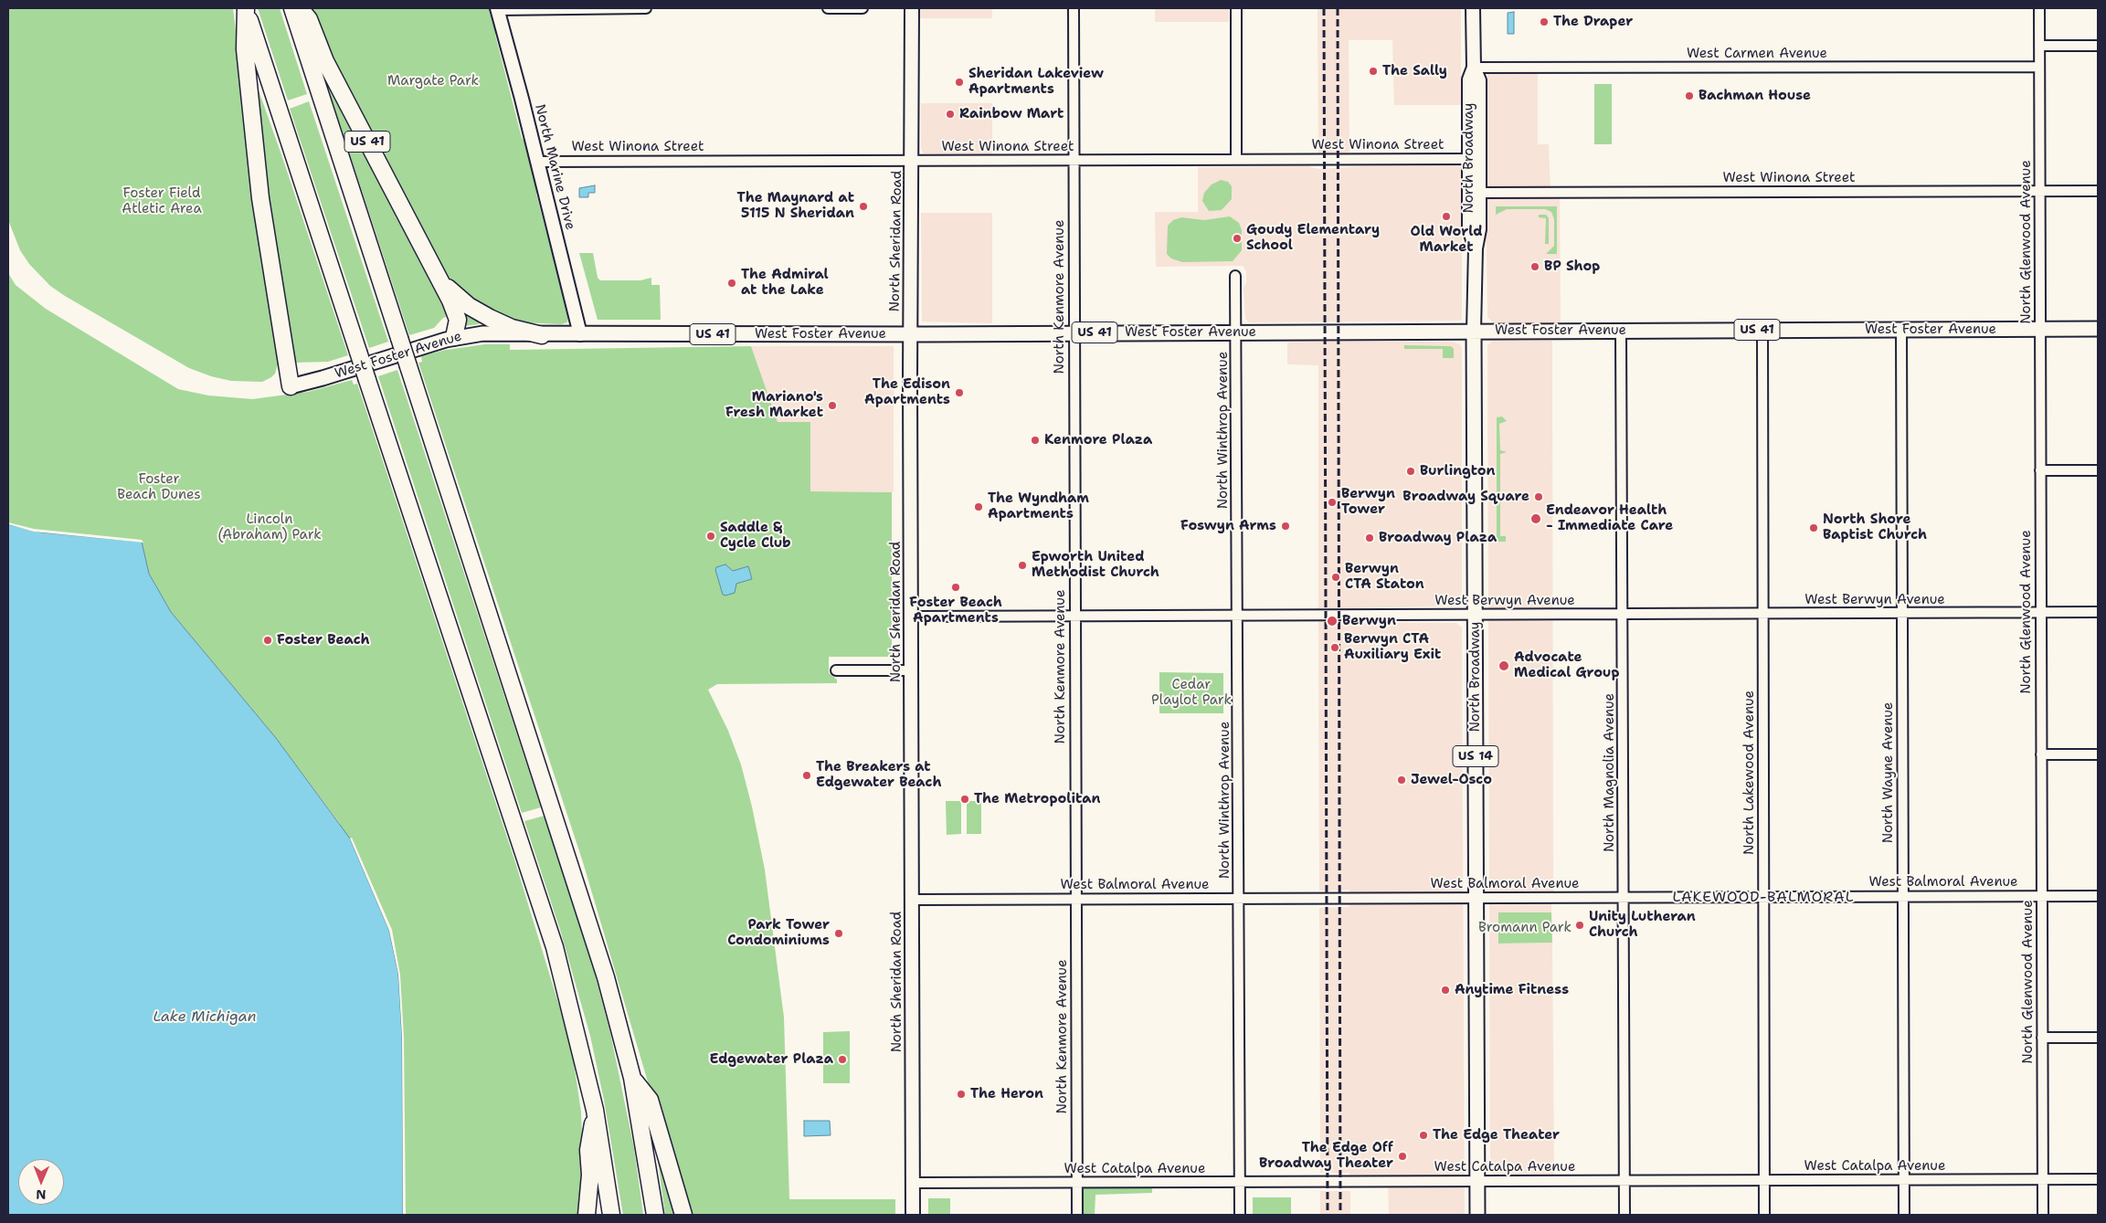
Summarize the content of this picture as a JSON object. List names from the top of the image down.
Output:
{
  "streets": {
    "highway": ["US 41"],
    "main road": [
      "North Broadway",
      "North Marine Drive",
      "North Sheridan Road",
      "West Foster Avenue",
      "US 14"
    ],
    "street": [
      "West Carmen Avenue",
      "West Winona Street",
      "North Glenwood Avenue",
      "North Kenmore Avenue",
      "North Winthrop Avenue",
      "West Berwyn Avenue",
      "North Magnolia Avenue",
      "North Lakewood Avenue",
      "North Wayne Avenue",
      "West Balmoral Avenue",
      "West Catalpa Avenue"
    ]
  },
  "crossings": [
    ["West Carmen Avenue", "North Broadway"],
    ["West Carmen Avenue", "North Glenwood Avenue"],
    ["US 41", "West Foster Avenue"],
    ["West Winona Street", "North Broadway"],
    ["West Winona Street", "North Marine Drive"],
    ["West Winona Street", "North Sheridan Road"],
    ["West Winona Street", "North Glenwood Avenue"],
    ["West Winona Street", "North Kenmore Avenue"],
    ["North Broadway", "West Foster Avenue"],
    ["North Broadway", "West Berwyn Avenue"],
    ["North Broadway", "West Balmoral Avenue"],
    ["North Broadway", "West Catalpa Avenue"],
    ["North Marine Drive", "West Foster Avenue"],
    ["North Sheridan Road", "West Foster Avenue"],
    ["North Sheridan Road", "West Berwyn Avenue"],
    ["North Sheridan Road", "West Balmoral Avenue"],
    ["North Sheridan Road", "West Catalpa Avenue"],
    ["North Glenwood Avenue", "West Foster Avenue"],
    ["North Glenwood Avenue", "West Berwyn Avenue"],
    ["North Glenwood Avenue", "West Balmoral Avenue"],
    ["North Glenwood Avenue", "West Catalpa Avenue"],
    ["North Kenmore Avenue", "West Foster Avenue"],
    ["North Kenmore Avenue", "West Berwyn Avenue"],
    ["North Kenmore Avenue", "West Balmoral Avenue"],
    ["North Kenmore Avenue", "West Catalpa Avenue"],
    ["West Foster Avenue", "North Winthrop Avenue"],
    ["West Foster Avenue", "North Magnolia Avenue"],
    ["West Foster Avenue", "North Lakewood Avenue"],
    ["West Foster Avenue", "North Wayne Avenue"],
    ["North Winthrop Avenue", "West Berwyn Avenue"],
    ["North Winthrop Avenue", "West Balmoral Avenue"],
    ["North Winthrop Avenue", "West Catalpa Avenue"],
    ["West Berwyn Avenue", "North Magnolia Avenue"],
    ["West Berwyn Avenue", "North Lakewood Avenue"],
    ["West Berwyn Avenue", "North Wayne Avenue"],
    ["North Magnolia Avenue", "West Balmoral Avenue"],
    ["North Magnolia Avenue", "West Catalpa Avenue"],
    ["North Lakewood Avenue", "West Balmoral Avenue"],
    ["North Lakewood Avenue", "West Catalpa Avenue"],
    ["North Wayne Avenue", "West Balmoral Avenue"],
    ["North Wayne Avenue", "West Catalpa Avenue"]
  ],
  "districts": ["LAKEWOOD-BALMORAL"],
  "water": ["Lake Michigan"],
  "parks": [
    "Margate Park",
    "Foster Field Atletic Area",
    "Foster Beach Dunes",
    "Lincoln (Abraham) Park",
    "Cedar Playlot Park",
    "Bromann Park"
  ],
  "places": [
    "The Draper",
    "The Sally",
    "Sheridan Lakeview Apartments",
    "Bachman House",
    "Rainbow Mart",
    "The Maynard at 5115 N Sheridan",
    "Old World Market",
    "Goudy Elementary School",
    "BP Shop",
    "The Admiral at the Lake",
    "The Edison Apartments",
    "Mariano's Fresh Market",
    "Kenmore Plaza",
    "Burlington",
    "Broadway Square",
    "Berwyn Tower",
    "The Wyndham Apartments",
    "Endeavor Health - Immediate Care",
    "Foswyn Arms",
    "North Shore Baptist Church",
    "Saddle & Cycle Club",
    "Broadway Plaza",
    "Epworth United Methodist Church",
    "Berwyn CTA Staton",
    "Foster Beach Apartments",
    "Berwyn",
    "Foster Beach",
    "Berwyn CTA Auxiliary Exit",
    "Advocate Medical Group",
    "The Breakers at Edgewater Beach",
    "Jewel-Osco",
    "The Metropolitan",
    "Unity Lutheran Church",
    "Park Tower Condominiums",
    "Anytime Fitness",
    "Edgewater Plaza",
    "The Heron",
    "The Edge Theater",
    "The Edge Off Broadway Theater"
  ],
  "north": "bottom"
}
